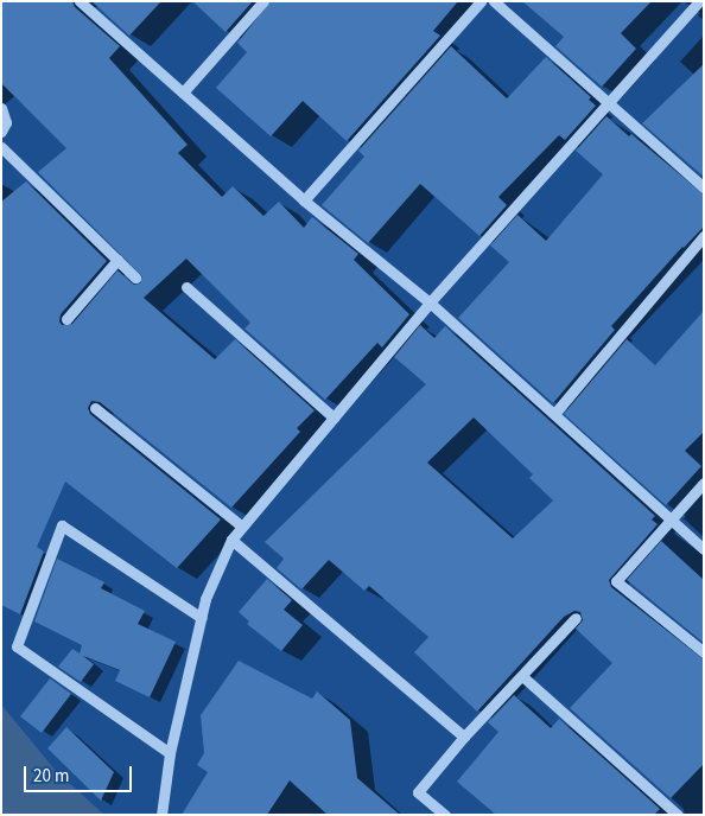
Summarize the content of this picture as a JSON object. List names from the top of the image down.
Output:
{
  "scale_bar": "20 m"
}
